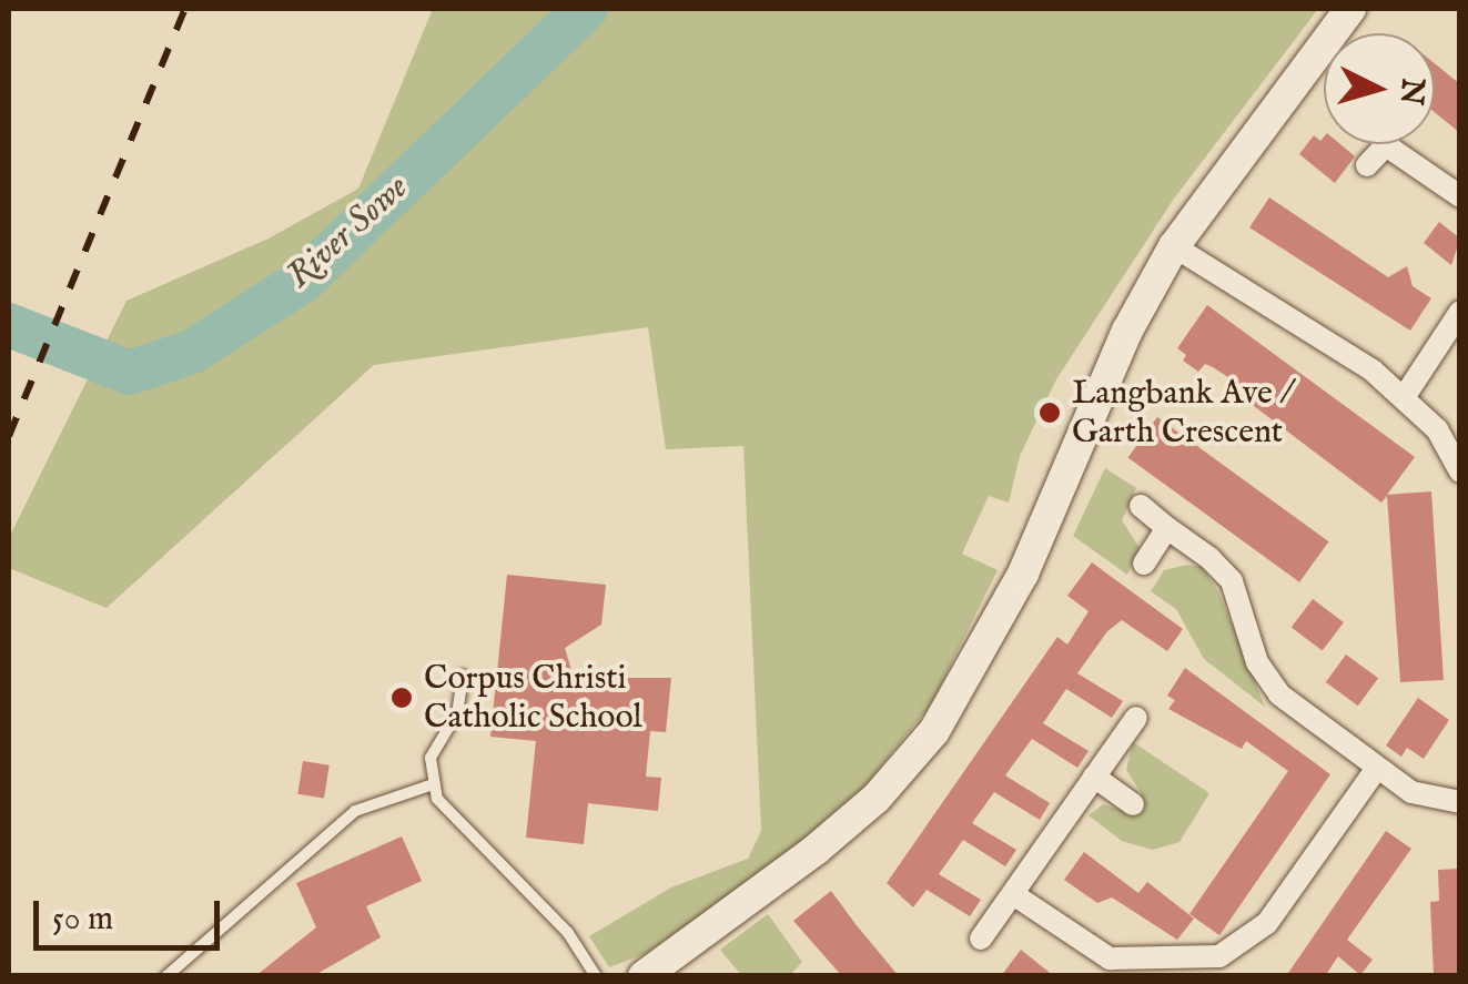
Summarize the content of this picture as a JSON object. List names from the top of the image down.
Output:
{
  "water": ["River Sowe"],
  "places": ["Langbank Ave / Garth Crescent", "Corpus Christi Catholic School"],
  "scale_bar": "50 m",
  "north": "right"
}
